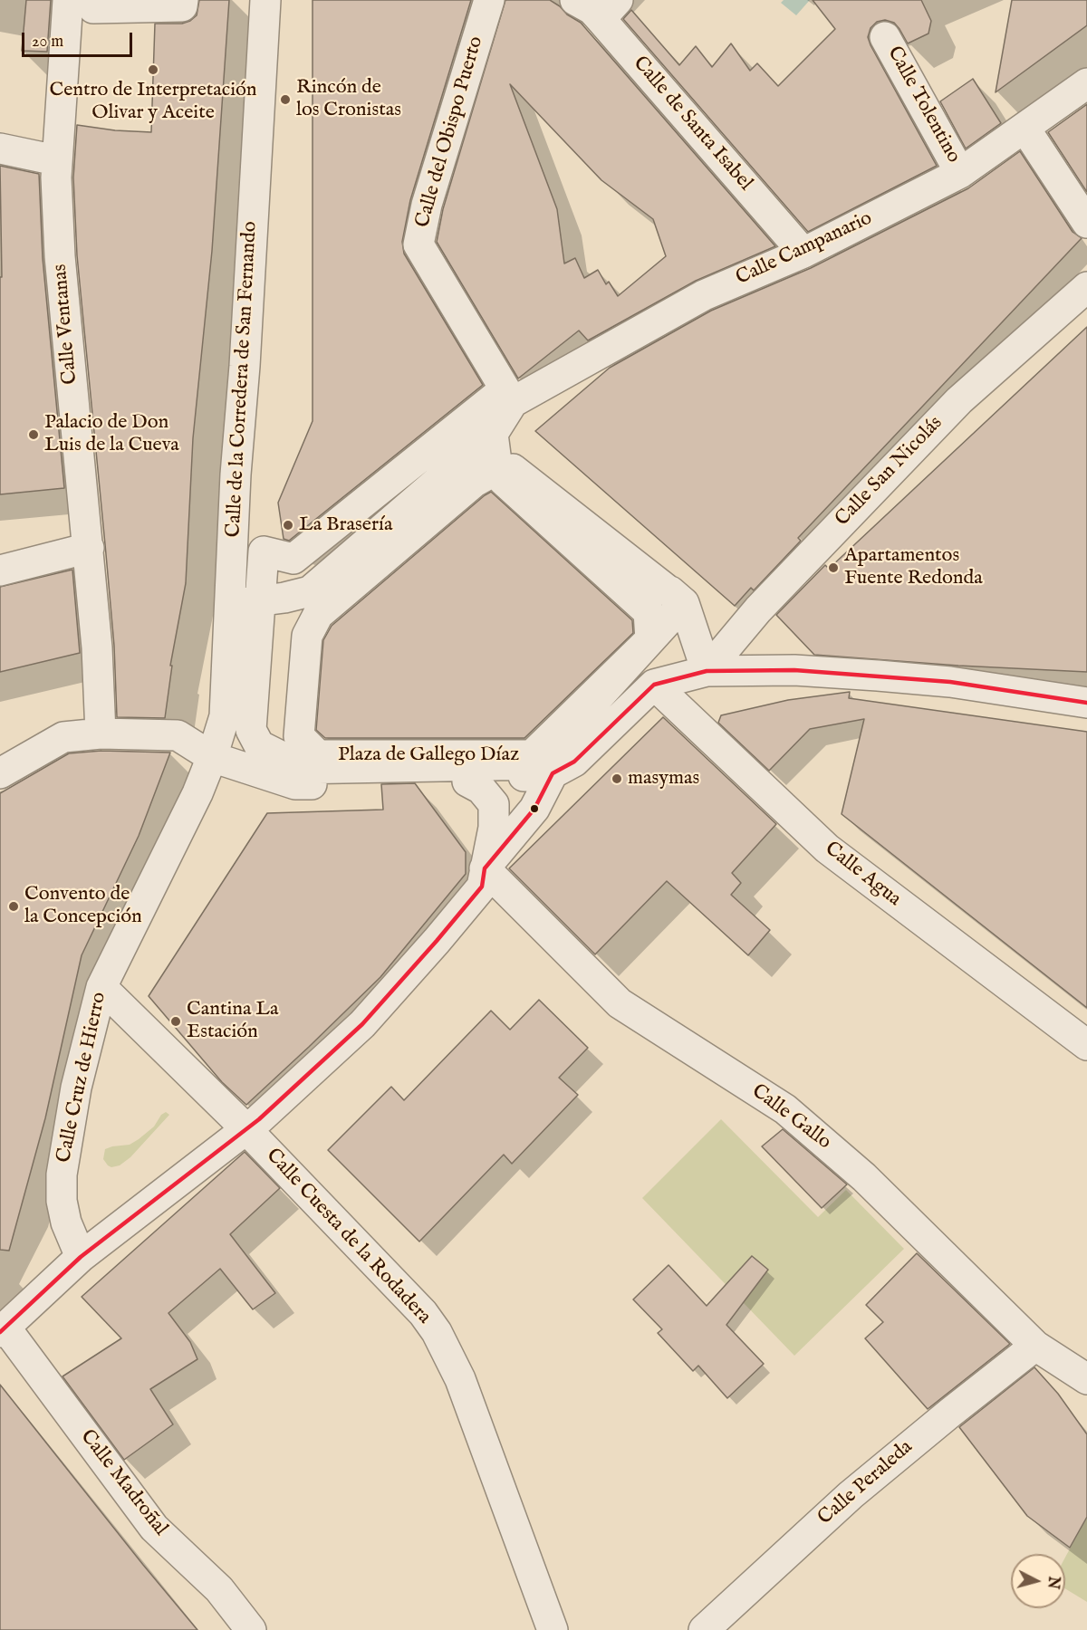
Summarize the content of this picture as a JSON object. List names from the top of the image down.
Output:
{
  "streets": {
    "street": [
      "Calle Tolentino",
      "Calle de Santa Isabel",
      "Calle del Obispo Puerto",
      "Calle Campanario",
      "Calle Ventanas",
      "Calle de la Corredera de San Fernando",
      "Calle San Nicolás",
      "Plaza de Gallego Díaz",
      "Calle Agua",
      "Calle Cruz de Hierro",
      "Calle Gallo",
      "Calle Cuesta de la Rodadera",
      "Calle Madroñal",
      "Calle Peraleda"
    ]
  },
  "crossings": [
    ["Calle Tolentino", "Calle Campanario"],
    ["Calle de Santa Isabel", "Calle Campanario"],
    ["Calle del Obispo Puerto", "Calle Campanario"],
    ["Calle Ventanas", "Plaza de Gallego Díaz"],
    ["Calle de la Corredera de San Fernando", "Plaza de Gallego Díaz"],
    ["Calle de la Corredera de San Fernando", "Calle Cruz de Hierro"],
    ["Calle San Nicolás", "Plaza de Gallego Díaz"],
    ["Plaza de Gallego Díaz", "Calle Agua"],
    ["Plaza de Gallego Díaz", "Calle Cruz de Hierro"],
    ["Plaza de Gallego Díaz", "Calle Gallo"],
    ["Calle Cruz de Hierro", "Calle Cuesta de la Rodadera"],
    ["Calle Gallo", "Calle Peraleda"]
  ],
  "places": [
    "Centro de Interpretación Olivar y Aceite",
    "Rincón de los Cronistas",
    "Palacio de Don Luis de la Cueva",
    "La Brasería",
    "Apartamentos Fuente Redonda",
    "masymas",
    "Convento de la Concepción",
    "Cantina La Estación"
  ],
  "scale_bar": "20 m",
  "north": "right"
}
